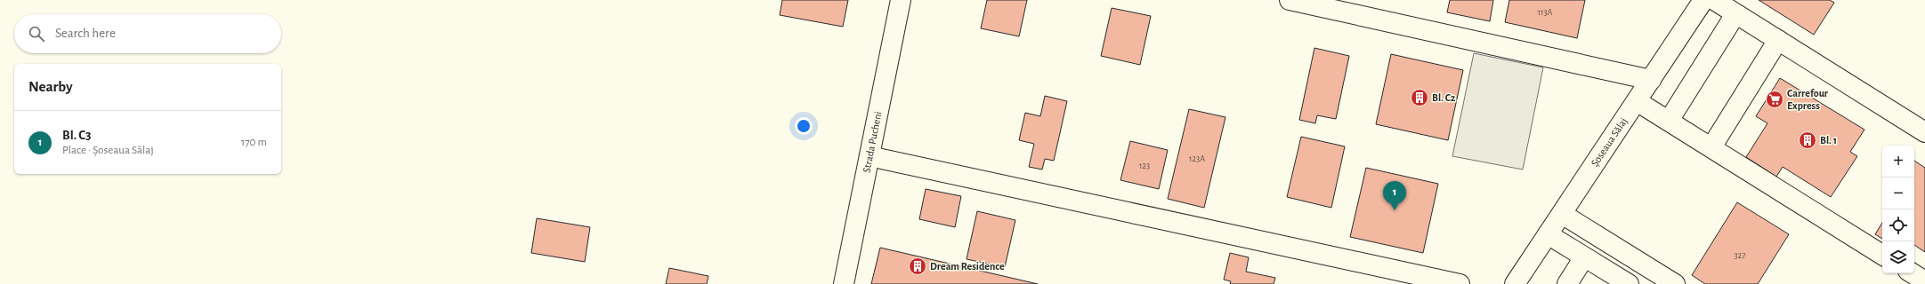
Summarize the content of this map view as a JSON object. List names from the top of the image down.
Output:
{
  "streets": {
    "street": ["Strada Pucheni", "Șoseaua Sălaj"]
  },
  "places": {
    "building": ["Bl. C2", "Bl. 1", "Dream Residence"],
    "supermarket": ["Carrefour Express"]
  },
  "house_numbers": [
    "113A",
    "123A",
    "123",
    "327"
  ],
  "page": {
    "search": "Search here",
    "heading": "Nearby",
    "list": [
      {
        "mark": "1",
        "name": "Bl. C3",
        "note": "Place · Șoseaua Sălaj",
        "value": "170 m"
      }
    ],
    "map_buttons": ["+", "−"],
    "pins": "1"
  }
}
